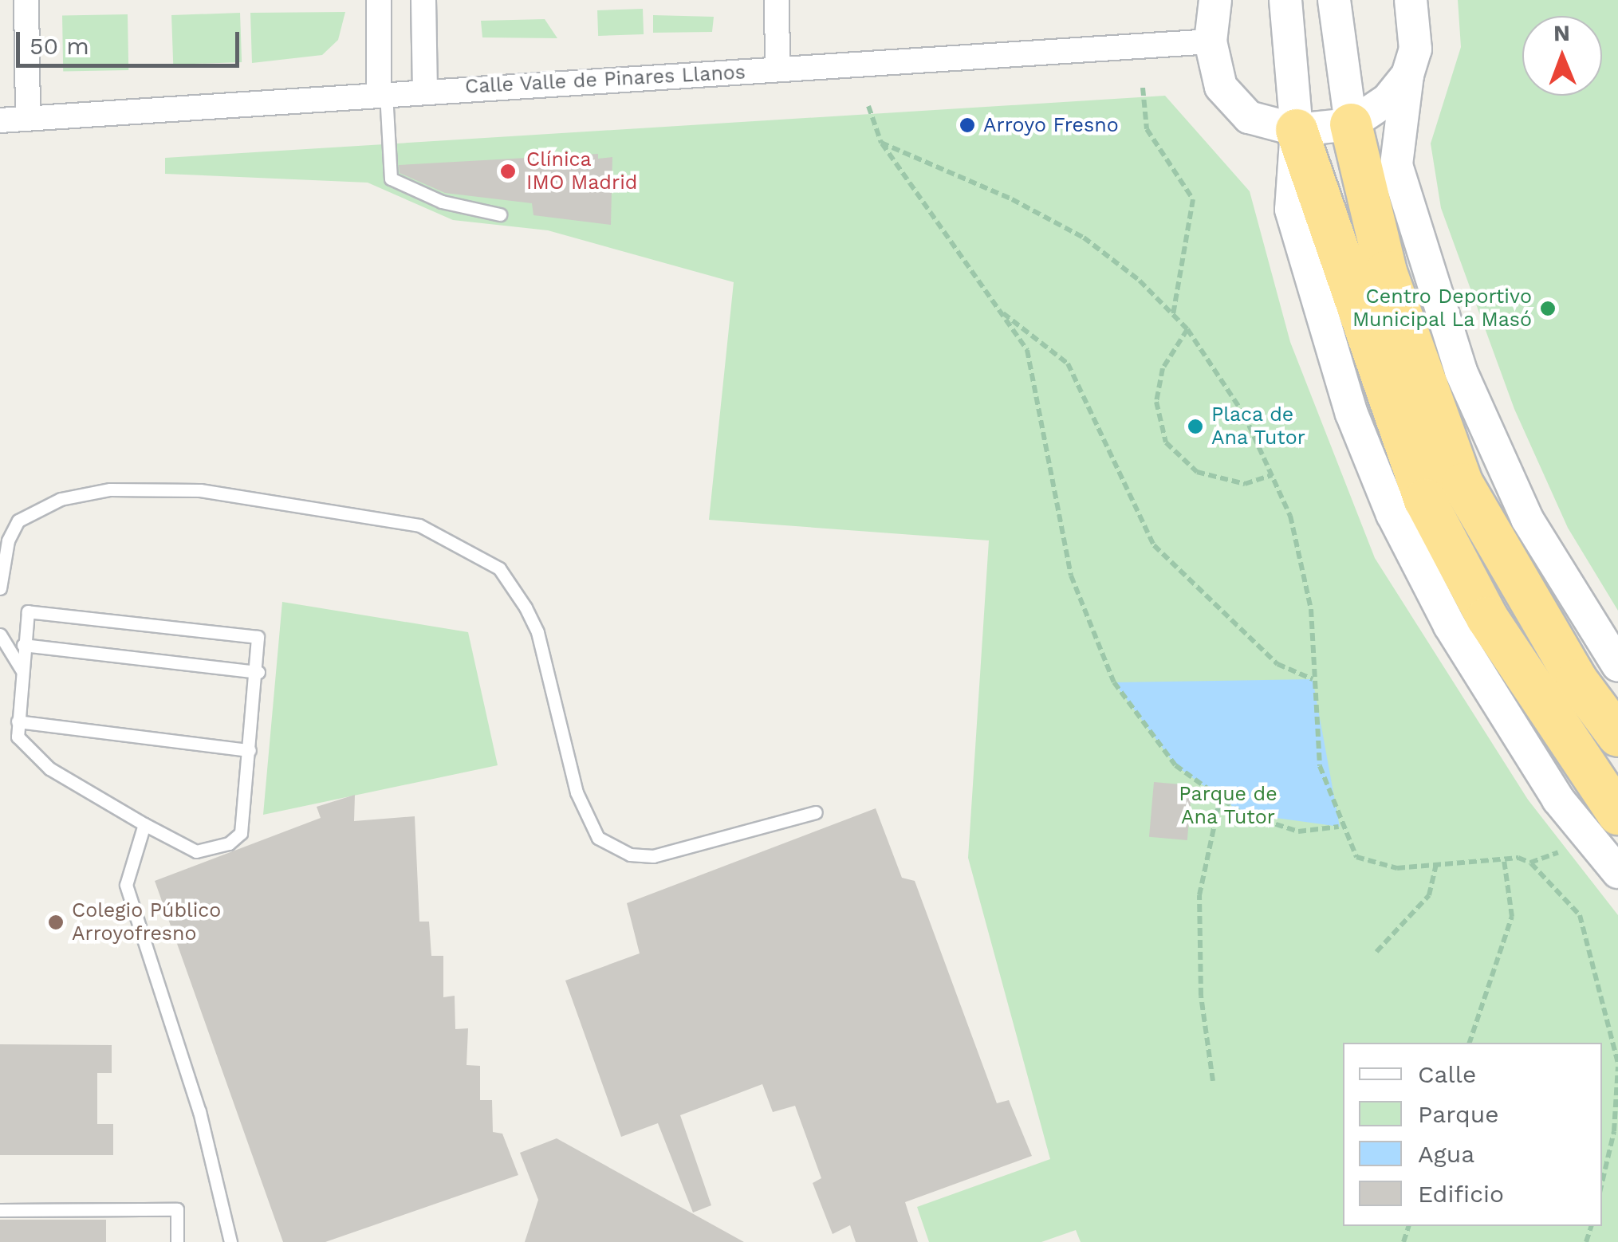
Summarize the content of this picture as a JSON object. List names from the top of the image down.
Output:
{
  "streets": {
    "street": ["Calle Valle de Pinares Llanos"]
  },
  "parks": ["Parque de Ana Tutor"],
  "places": [
    "Arroyo Fresno",
    "Clínica IMO Madrid",
    "Centro Deportivo Municipal La Masó",
    "Placa de Ana Tutor",
    "Colegio Público Arroyofresno"
  ],
  "legend": [
    "Calle",
    "Parque",
    "Agua",
    "Edificio"
  ],
  "scale_bar": "50 m",
  "north": "top"
}
